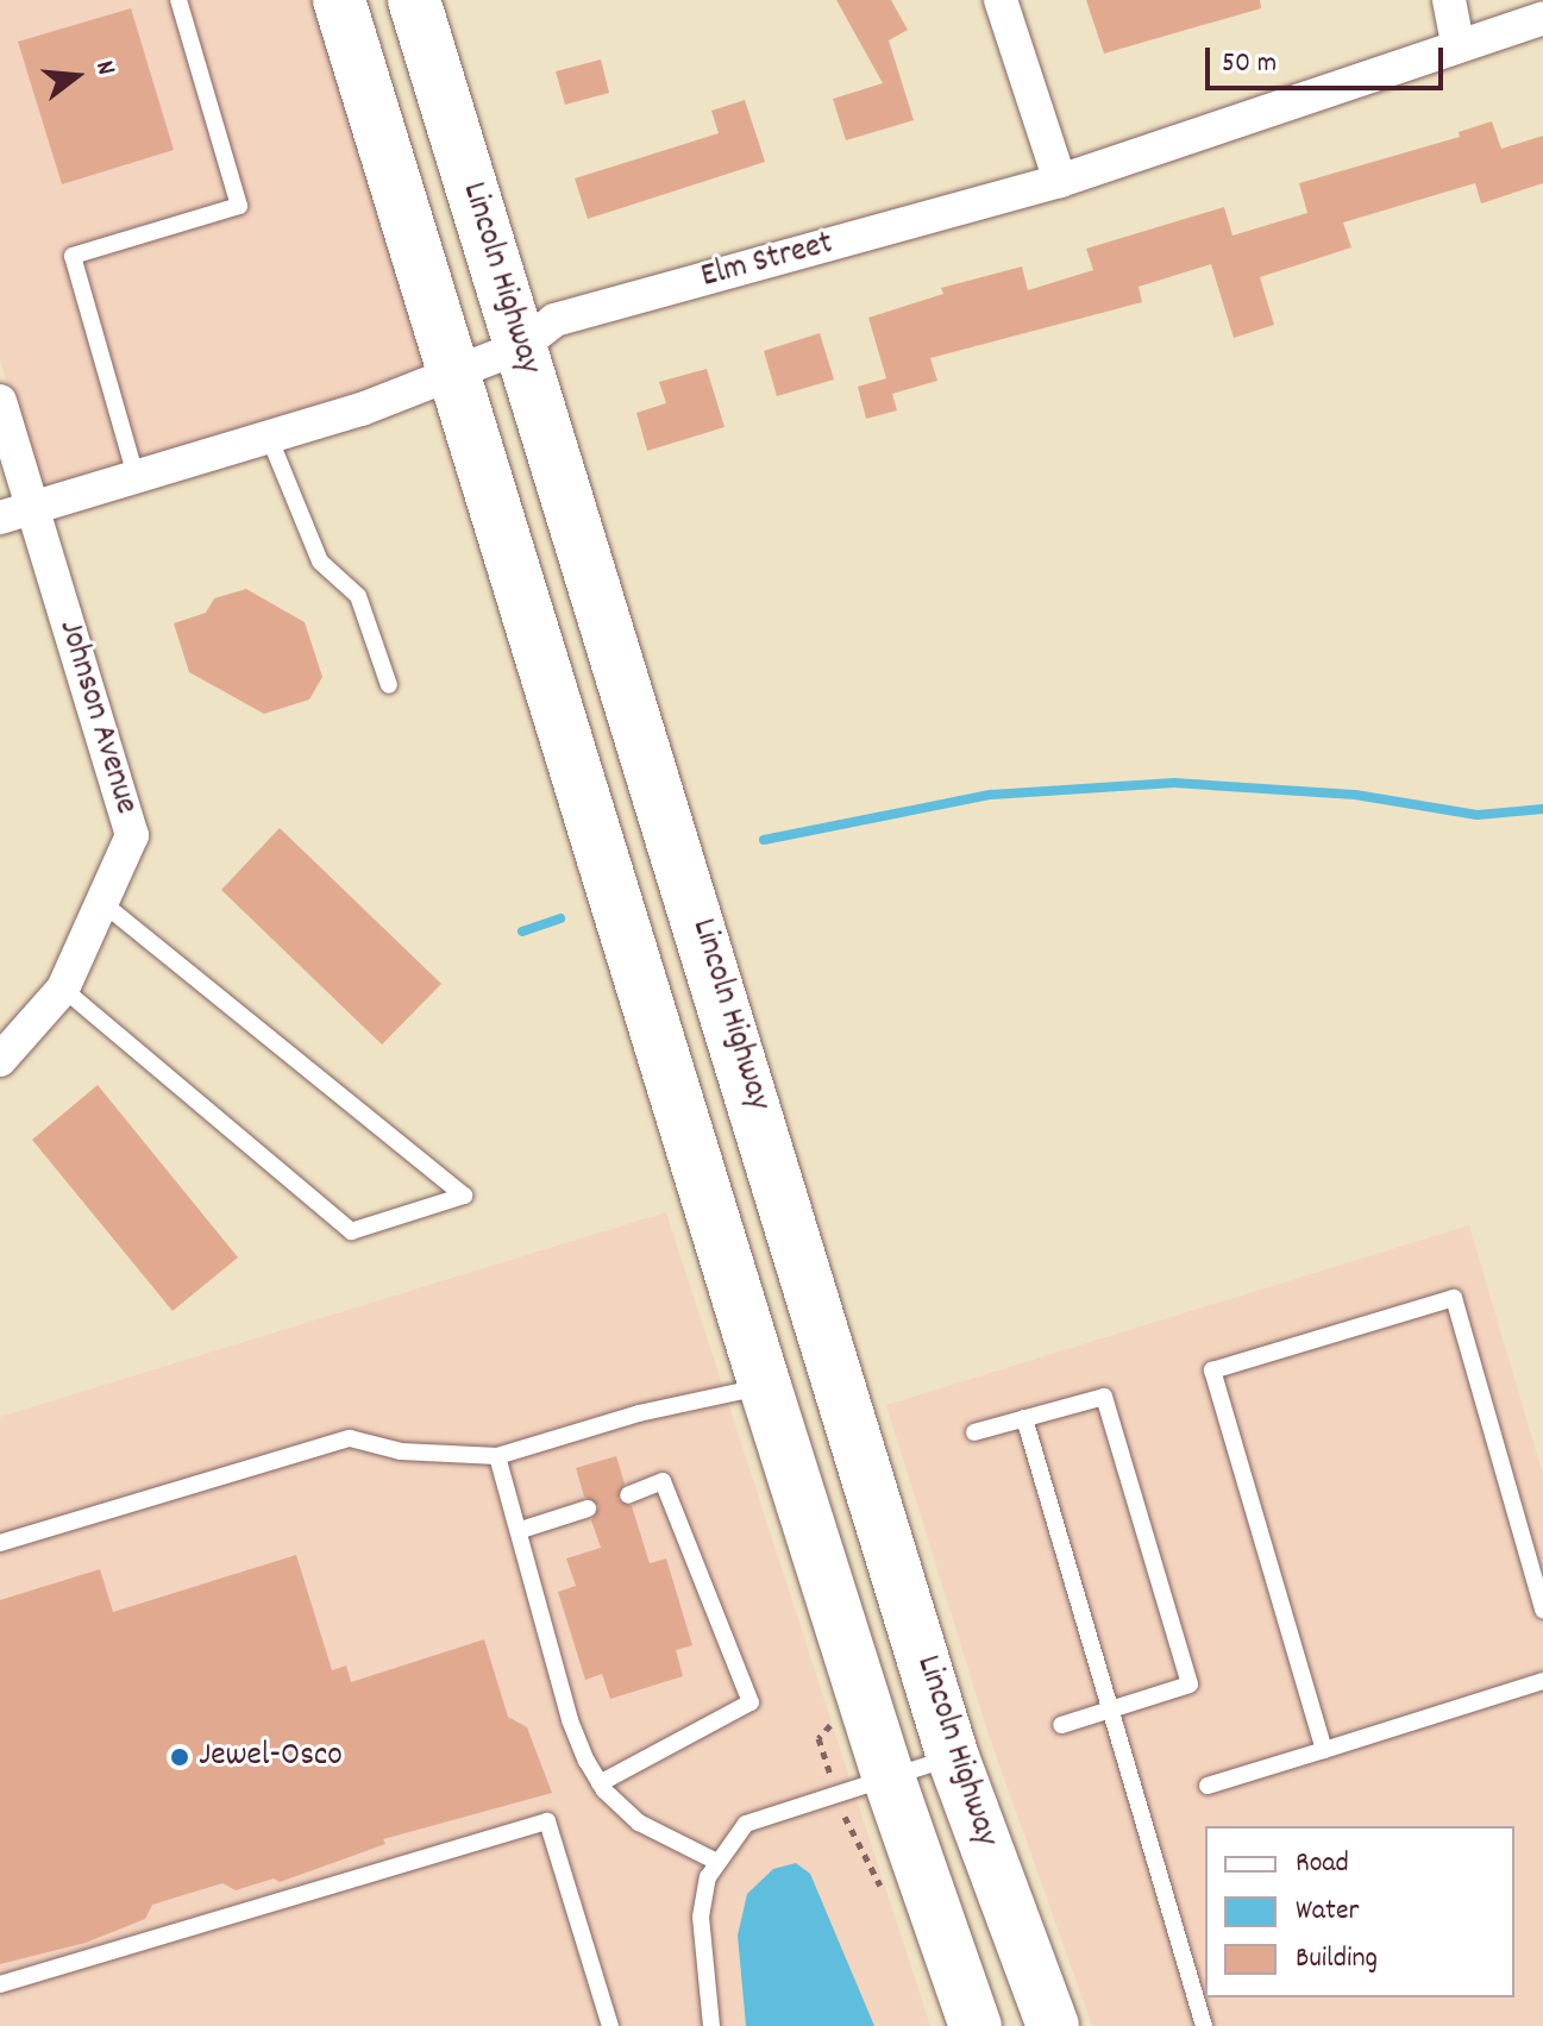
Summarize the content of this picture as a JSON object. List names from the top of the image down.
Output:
{
  "streets": {
    "main road": ["Lincoln Highway"],
    "street": ["Elm Street", "Johnson Avenue"]
  },
  "crossings": [
    ["Elm Street", "Lincoln Highway"],
    ["Elm Street", "Johnson Avenue"]
  ],
  "places": ["Jewel-Osco"],
  "legend": ["Road", "Water", "Building"],
  "scale_bar": "50 m",
  "north": "right"
}
